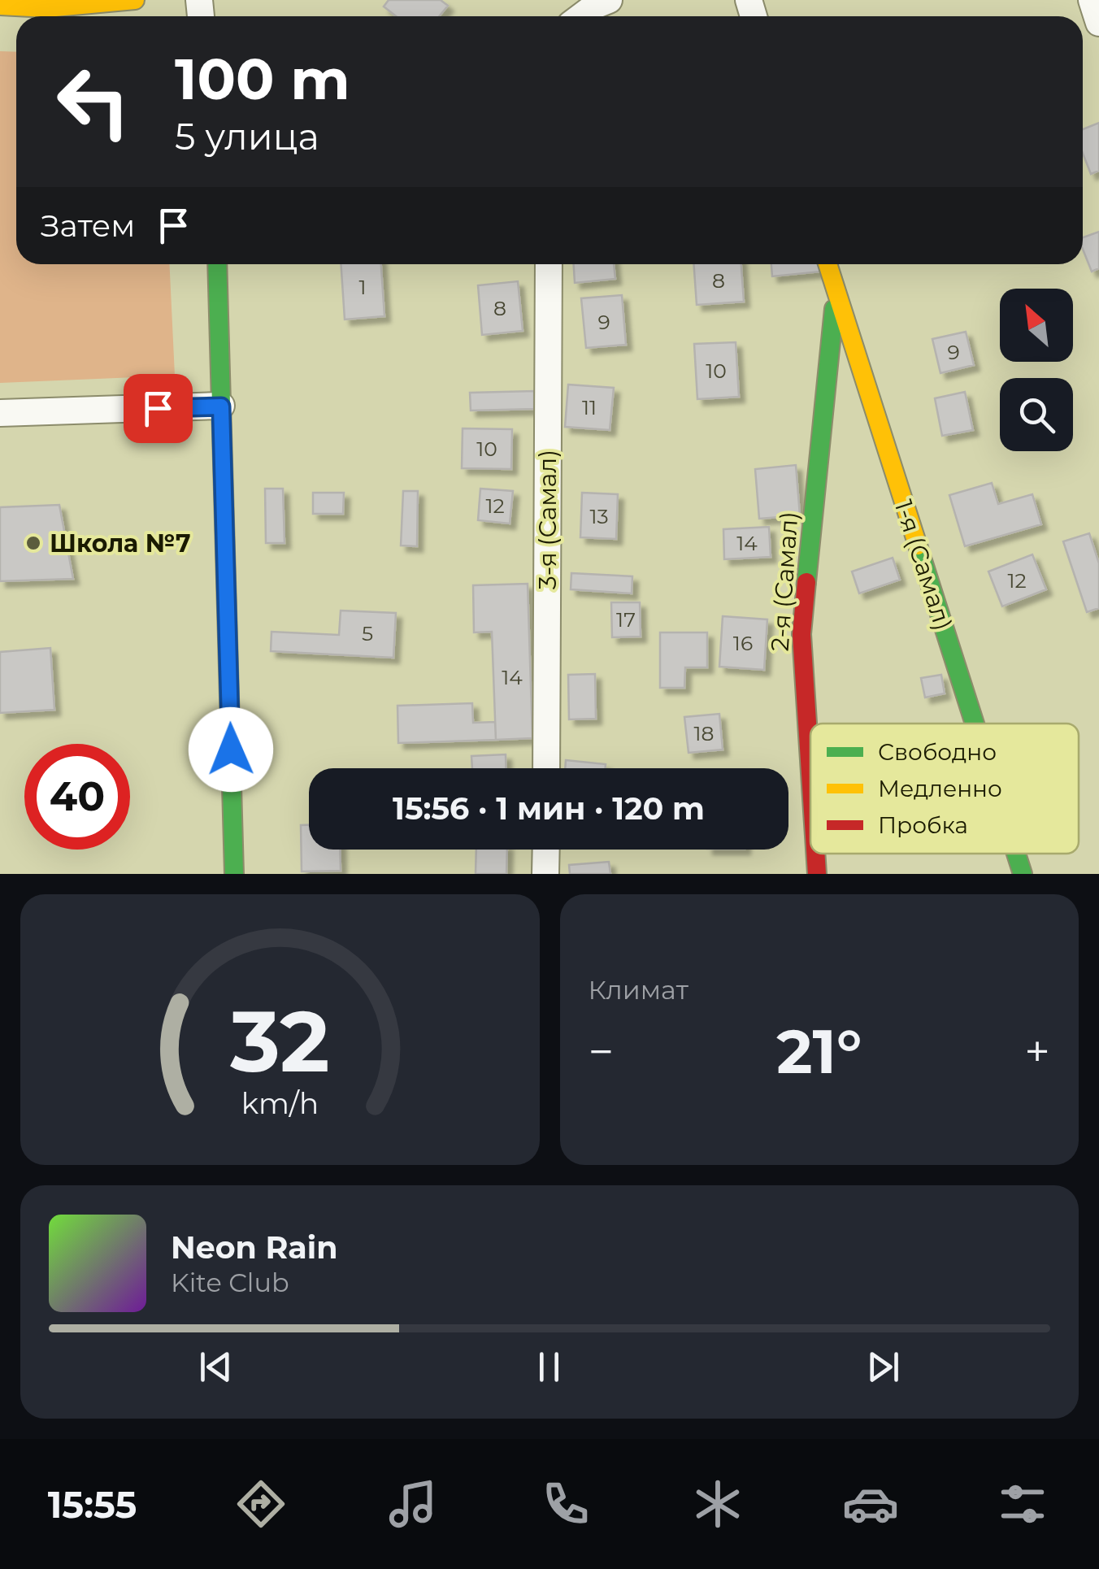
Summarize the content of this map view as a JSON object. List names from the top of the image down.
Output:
{
  "streets": {
    "street": ["3-я (Самал)", "1-я (Самал)", "2-я (Самал)"]
  },
  "crossings": [
    ["1-я (Самал)", "2-я (Самал)"]
  ],
  "places": ["Школа №7"],
  "house_numbers": [
    "8",
    "1",
    "8",
    "9",
    "9",
    "10",
    "11",
    "10",
    "12",
    "13",
    "14",
    "12",
    "17",
    "5",
    "16",
    "14",
    "18"
  ],
  "legend": ["Свободно", "Медленно", "Пробка"],
  "north": "top left",
  "page": {
    "turn": ["100 m", "5 улица"],
    "then": "Затем",
    "limit": "40",
    "trip": "15:56 · 1 мин · 120 m",
    "tile": "Климат",
    "heat": ["−", "21°", "+"],
    "song": ["Neon Rain", "Kite Club"],
    "tabs": "15:55",
    "gauge": ["32", "km/h"]
  }
}
